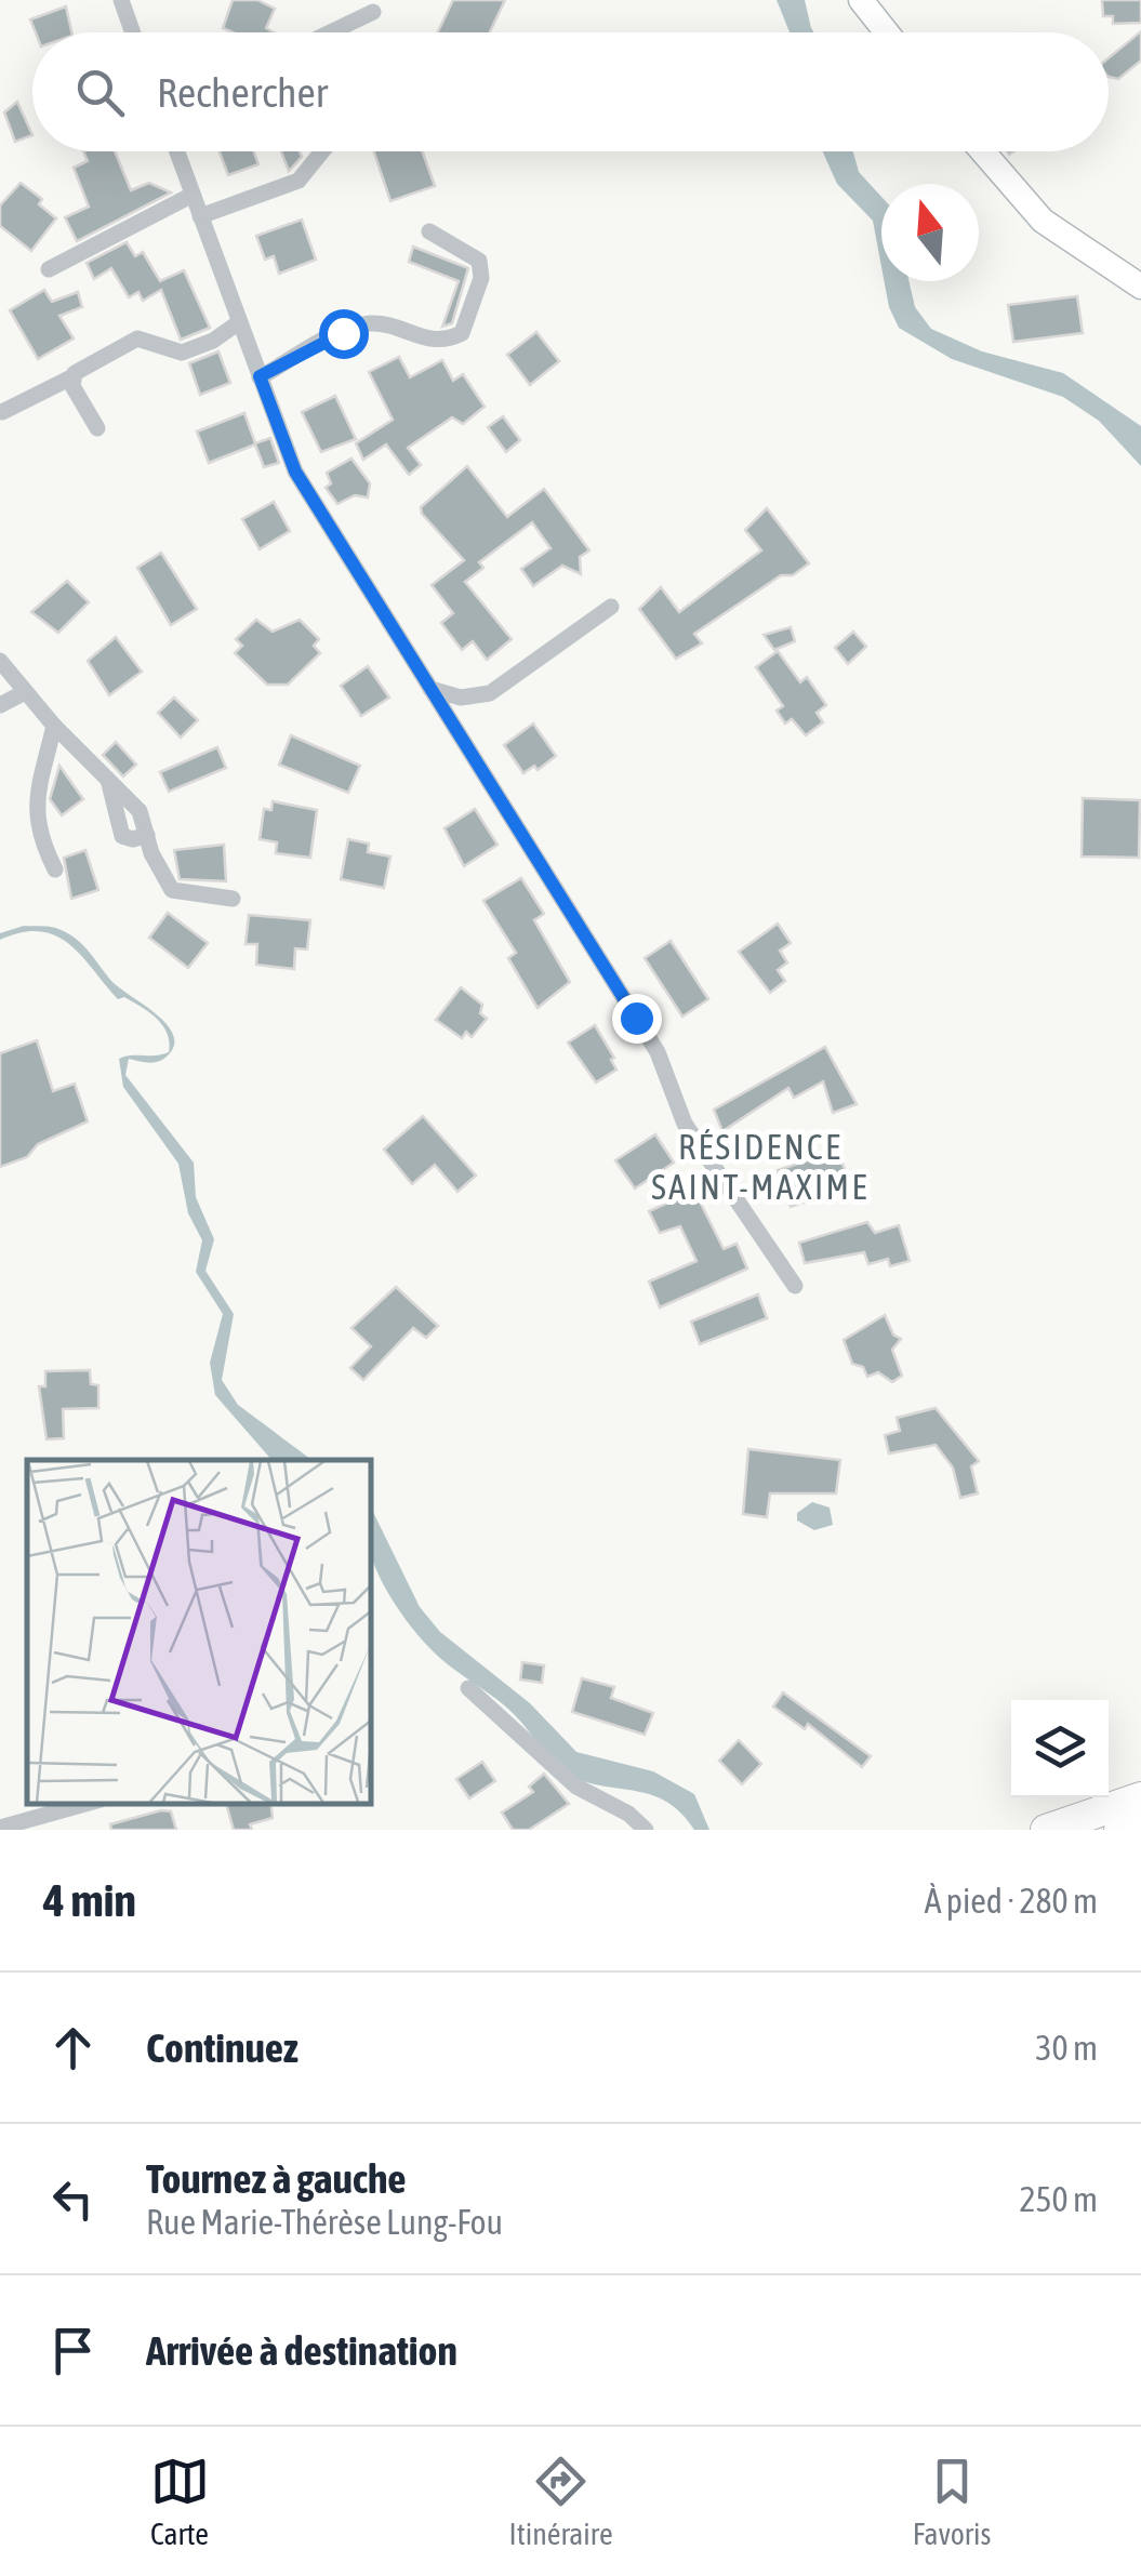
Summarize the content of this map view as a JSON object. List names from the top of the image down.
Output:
{
  "districts": ["RÉSIDENCE SAINT-MAXIME"],
  "north": "top",
  "page": {
    "search": "Rechercher",
    "heading": ["4 min", "À pied · 280 m"],
    "list": [
      ["Continuez", "30 m"],
      ["Tournez à gauche", "Rue Marie-Thérèse Lung-Fou", "250 m"],
      "Arrivée à destination"
    ],
    "nav": ["Carte", "Itinéraire", "Favoris"]
  }
}
